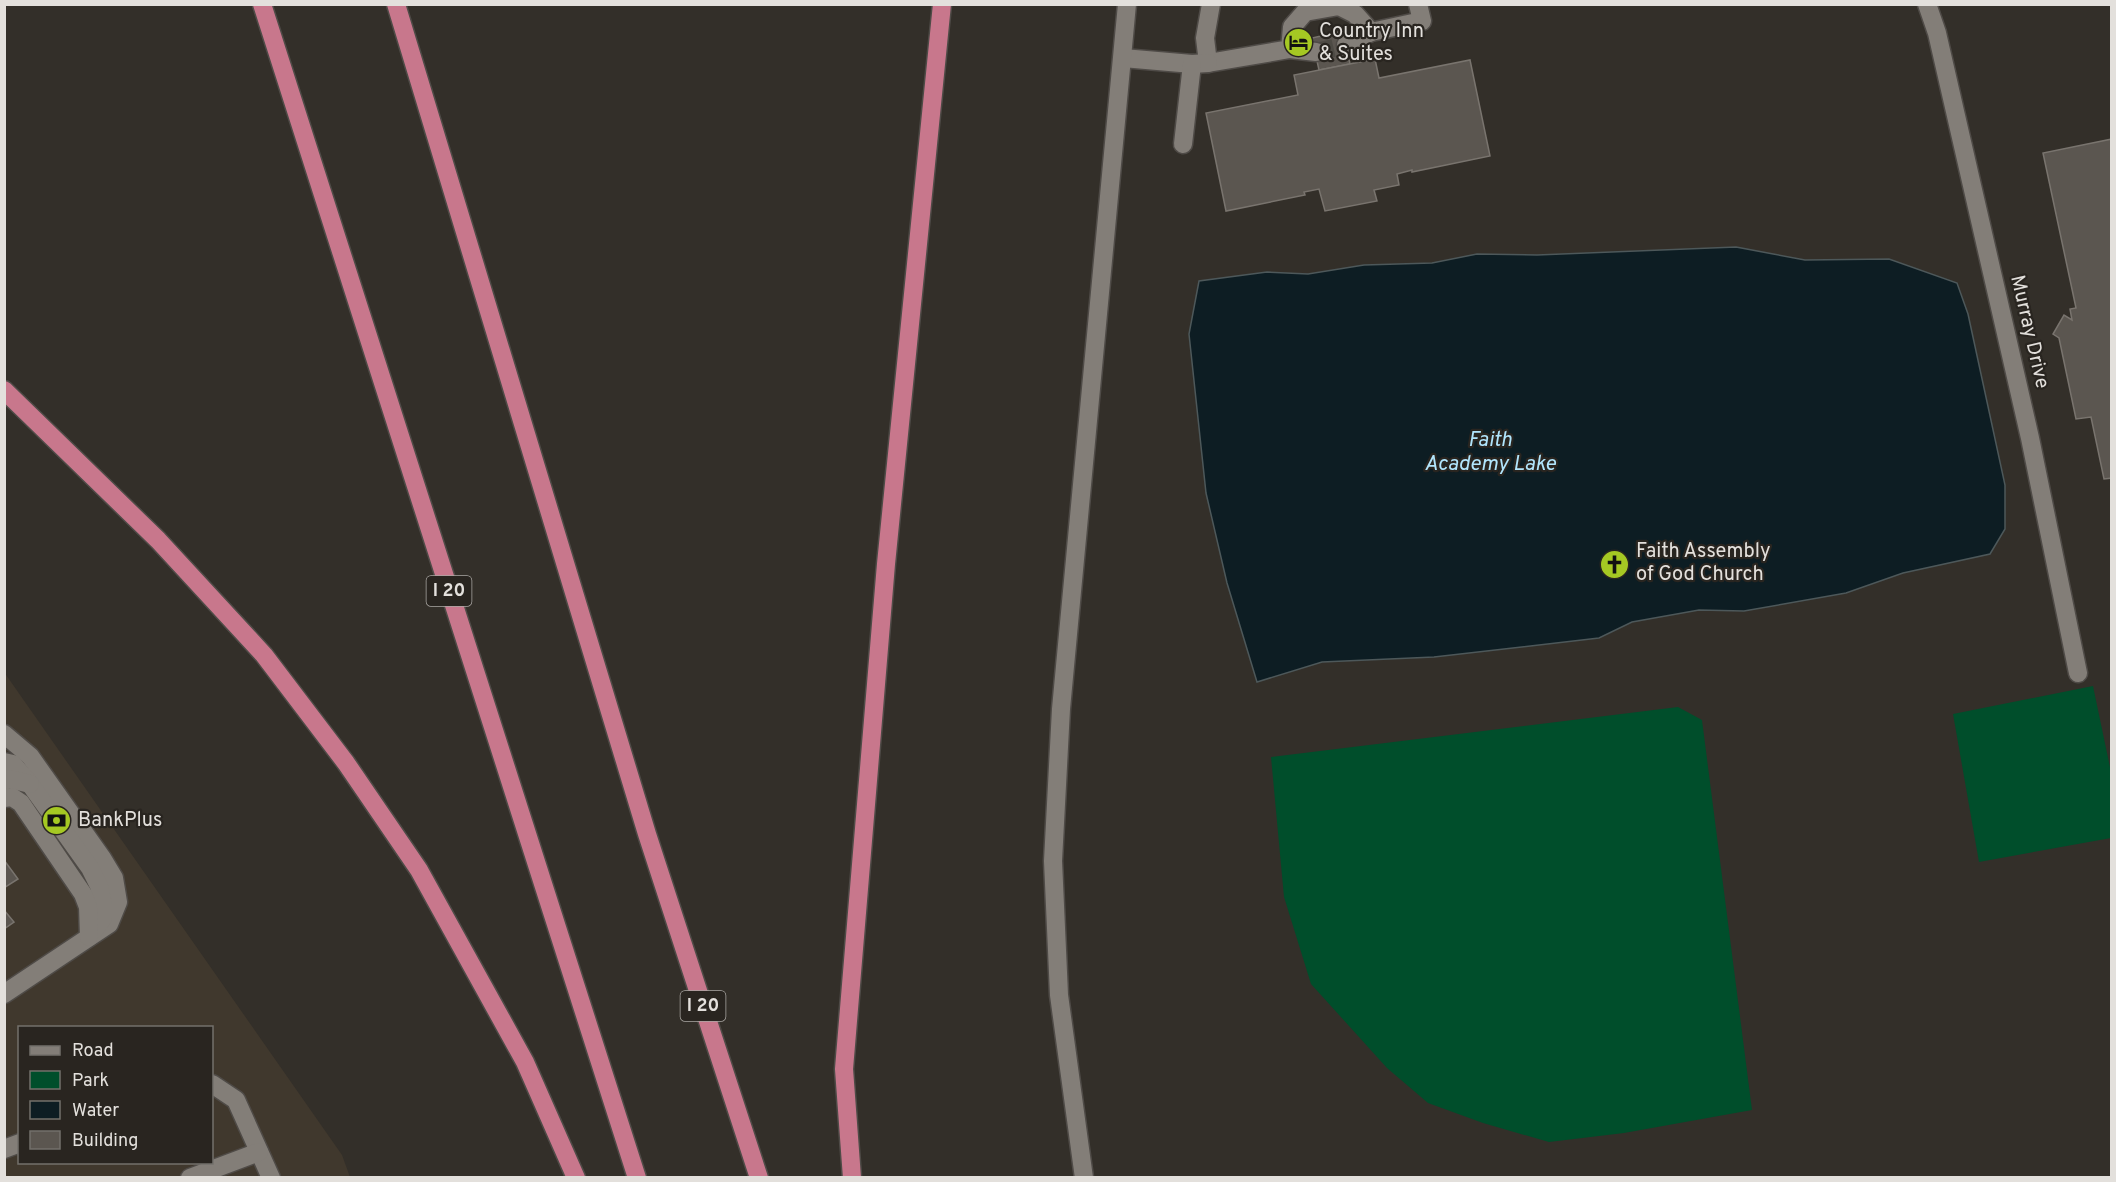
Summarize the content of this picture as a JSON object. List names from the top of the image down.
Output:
{
  "streets": {
    "highway": ["I 20"],
    "street": ["Murray Drive"]
  },
  "water": ["Faith Academy Lake"],
  "places": {
    "hotel": ["Country Inn & Suites"],
    "church": ["Faith Assembly of God Church"],
    "bank": ["BankPlus"]
  },
  "legend": [
    "Road",
    "Park",
    "Water",
    "Building"
  ]
}
